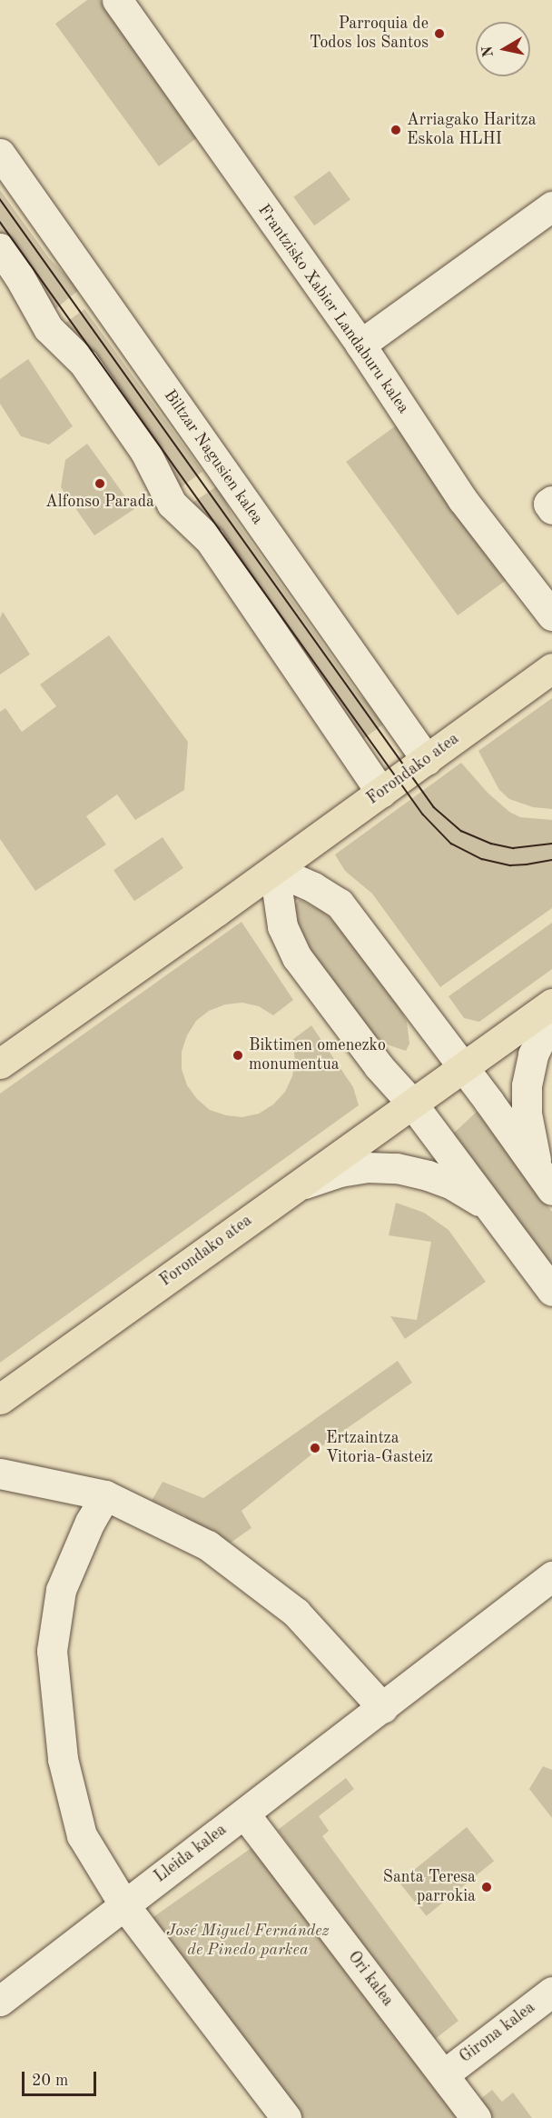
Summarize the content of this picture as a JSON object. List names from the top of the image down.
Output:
{
  "streets": {
    "main road": ["Forondako atea"],
    "street": [
      "Frantzisko Xabier Landaburu kalea",
      "Biltzar Nagusien kalea",
      "Lleida kalea",
      "Ori kalea",
      "Girona kalea"
    ]
  },
  "crossings": [
    ["Biltzar Nagusien kalea", "Forondako atea"],
    ["Lleida kalea", "Ori kalea"],
    ["Ori kalea", "Girona kalea"]
  ],
  "parks": ["José Miguel Fernández de Pinedo parkea"],
  "places": [
    "Parroquia de Todos los Santos",
    "Arriagako Haritza Eskola HLHI",
    "Alfonso Parada",
    "Biktimen omenezko monumentua",
    "Ertzaintza Vitoria-Gasteiz",
    "Santa Teresa parrokia"
  ],
  "scale_bar": "20 m",
  "north": "left"
}
